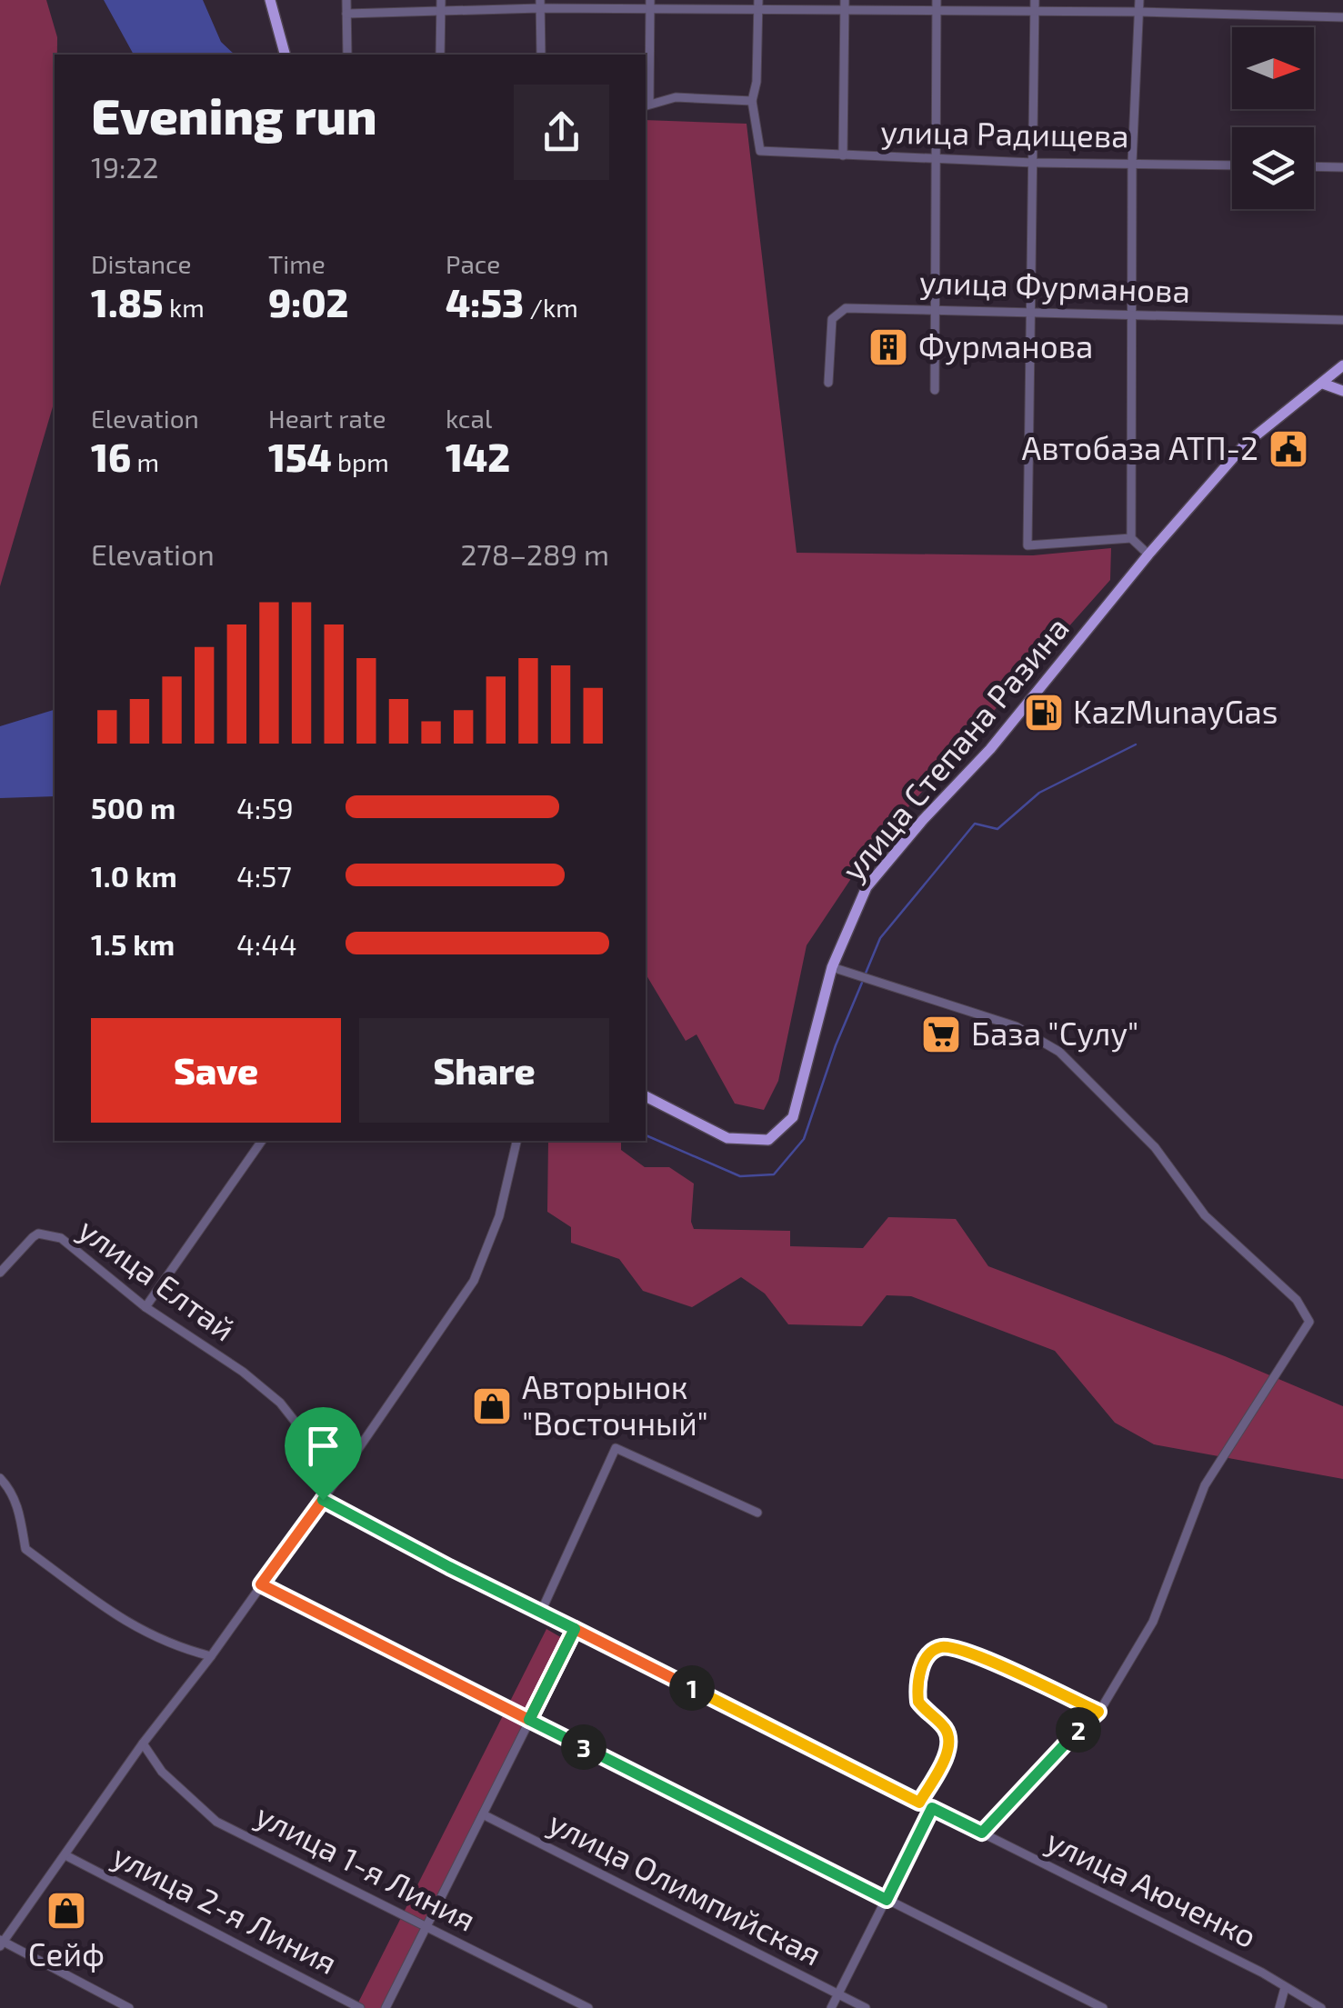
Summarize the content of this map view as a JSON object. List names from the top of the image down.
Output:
{
  "streets": {
    "main road": ["улица Степана Разина"],
    "street": [
      "улица Радищева",
      "улица Фурманова",
      "улица Елтай",
      "улица 1-я Линия",
      "улица Олимпийская",
      "улица Аюченко",
      "улица 2-я Линия"
    ]
  },
  "places": {
    "building": ["Фурманова"],
    "public building": ["Автобаза АТП-2"],
    "fuel station": ["KazMunayGas"],
    "supermarket": ["База \"Сулу\""],
    "shop": ["Авторынок \"Восточный\"", "Сейф"]
  },
  "north": "right",
  "page": {
    "heading": ["Evening run", "19:22"],
    "stats": [
      ["Distance", "1.85 km"],
      ["Time", "9:02"],
      ["Pace", "4:53 /km"],
      ["Elevation", "16 m"],
      ["Heart rate", "154 bpm"],
      ["kcal", "142"]
    ],
    "chart": ["Elevation", "278–289 m"],
    "list": [
      {
        "name": "500 m",
        "note": "4:59"
      },
      {
        "name": "1.0 km",
        "note": "4:57"
      },
      {
        "name": "1.5 km",
        "note": "4:44"
      }
    ],
    "buttons": ["Save", "Share"],
    "pins": ["1", "2", "3"]
  }
}
